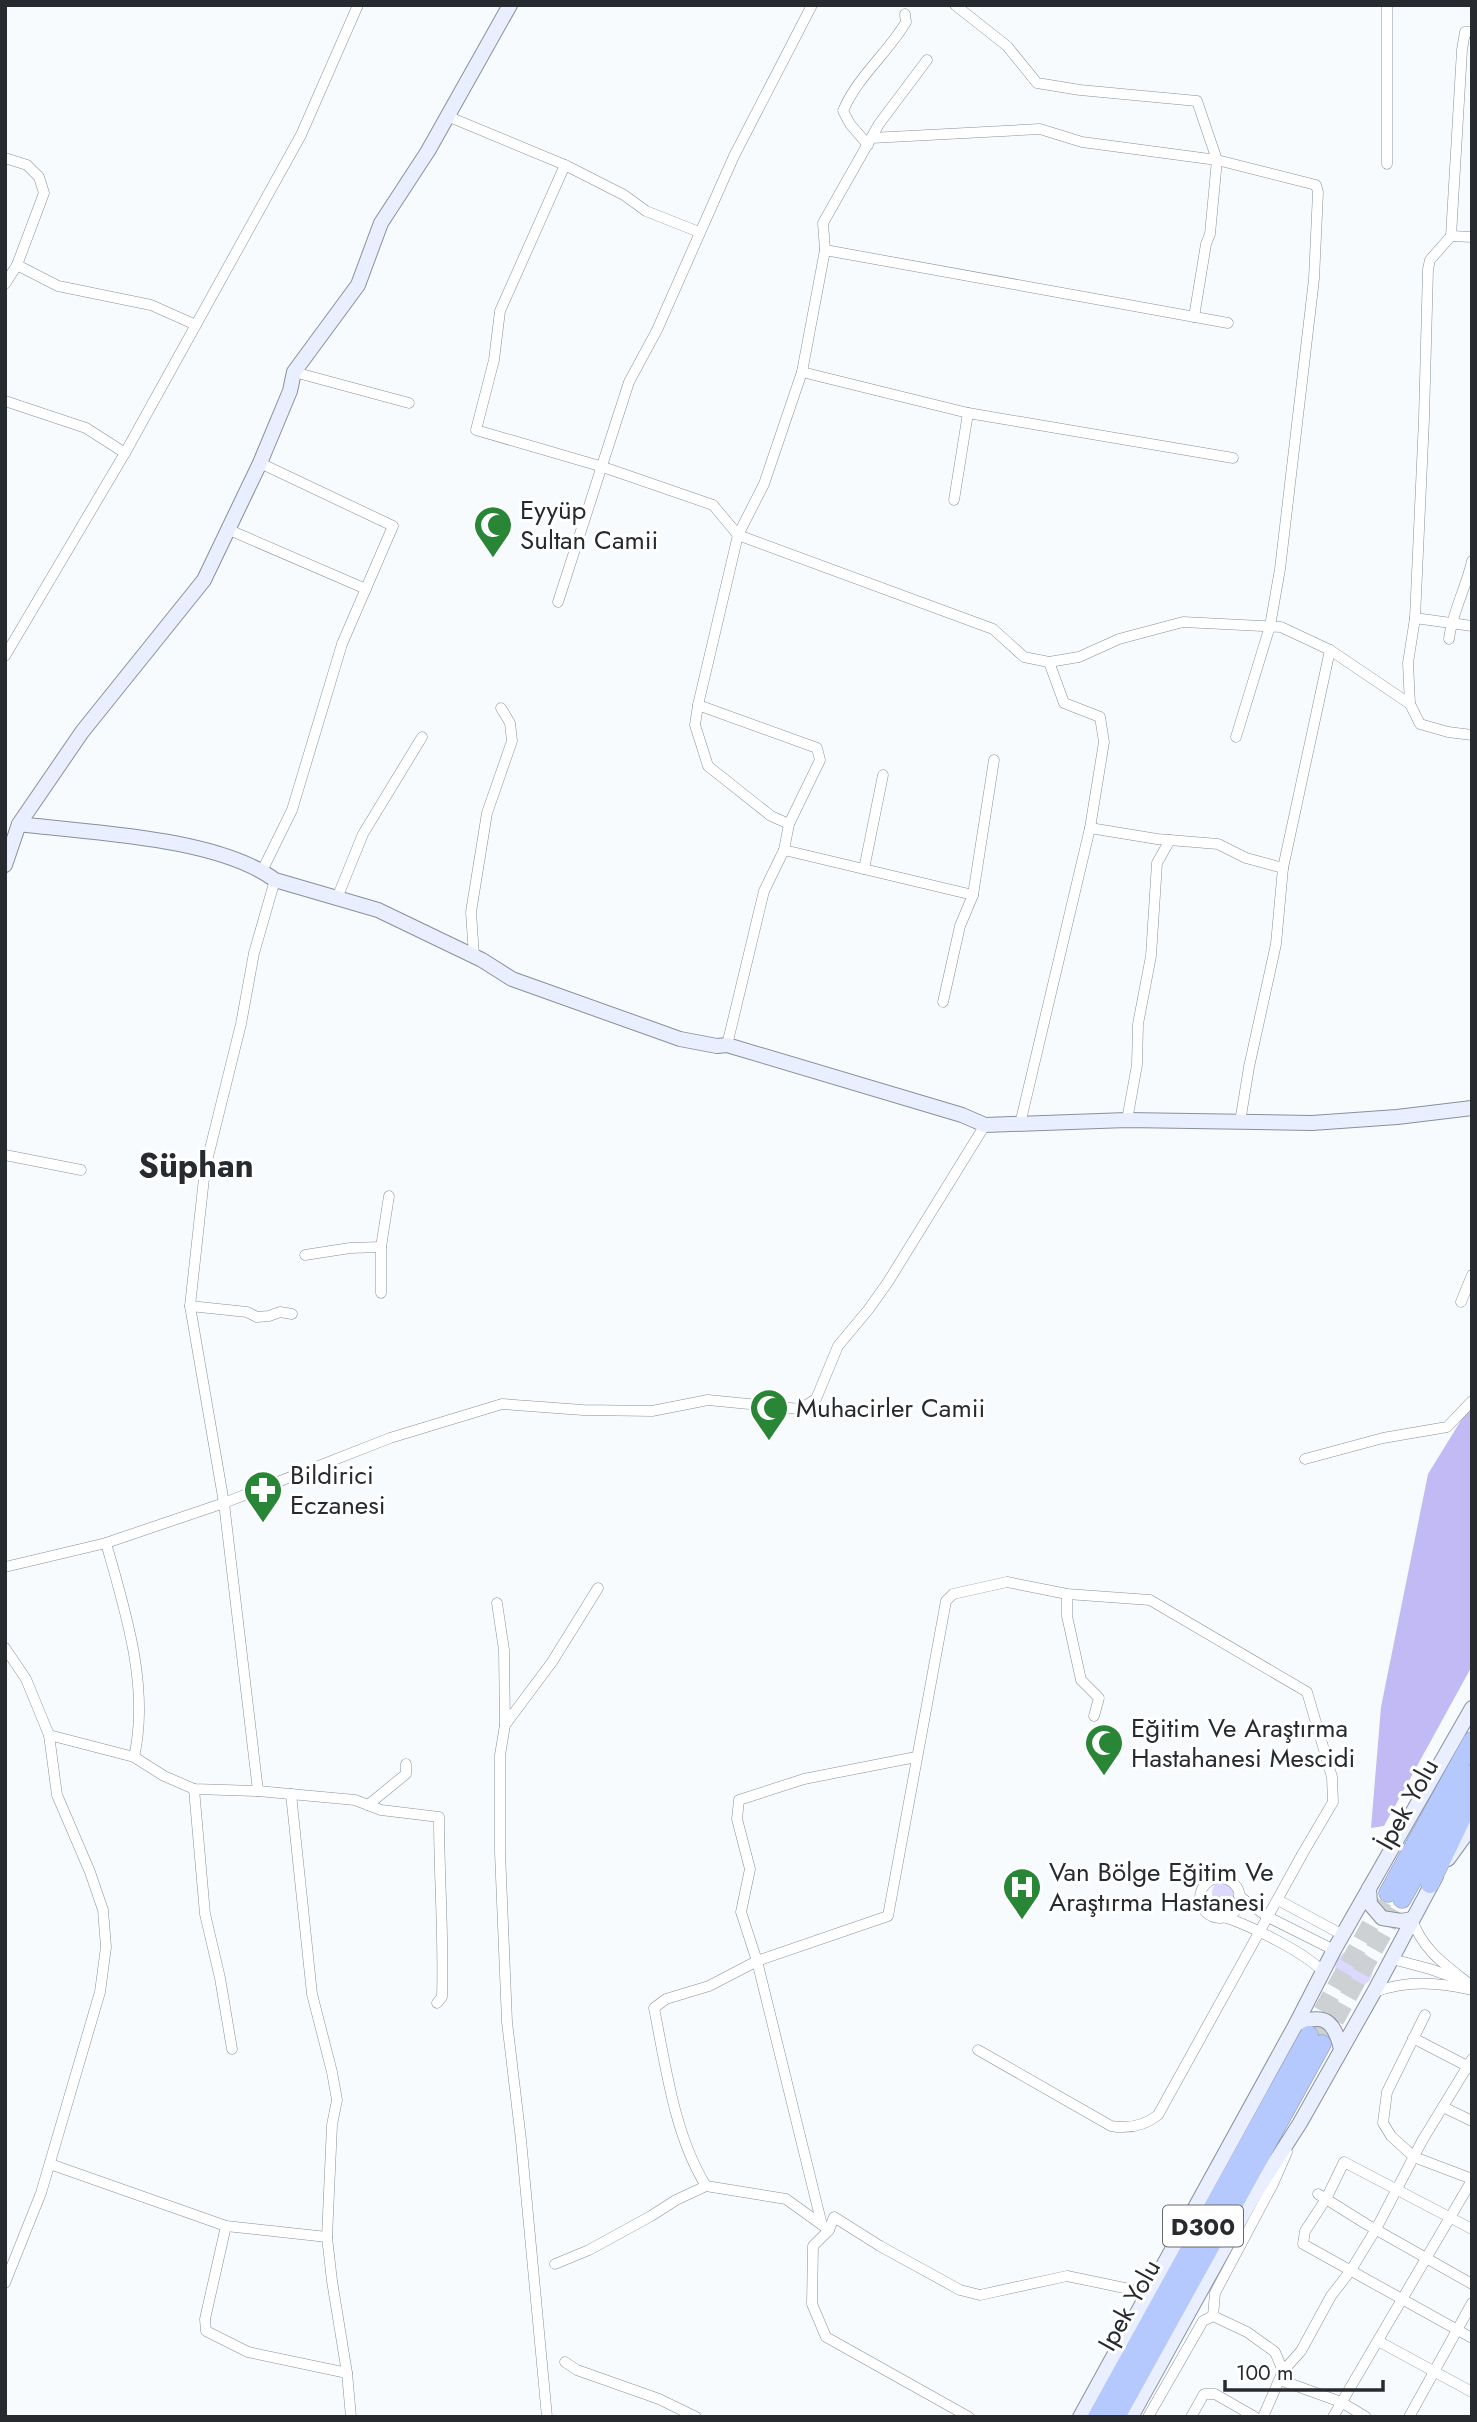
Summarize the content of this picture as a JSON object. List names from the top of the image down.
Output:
{
  "streets": {
    "highway": ["İpek Yolu", "D300", "Ipek Yolu"]
  },
  "districts": ["Süphan"],
  "places": {
    "mosque": ["Eyyüp Sultan Camii", "Muhacirler Camii", "Eğitim Ve Araştırma Hastahanesi Mescidi"],
    "pharmacy": ["Bildirici Eczanesi"],
    "hospital": ["Van Bölge Eğitim Ve Araştırma Hastanesi"]
  },
  "scale_bar": "100 m"
}
